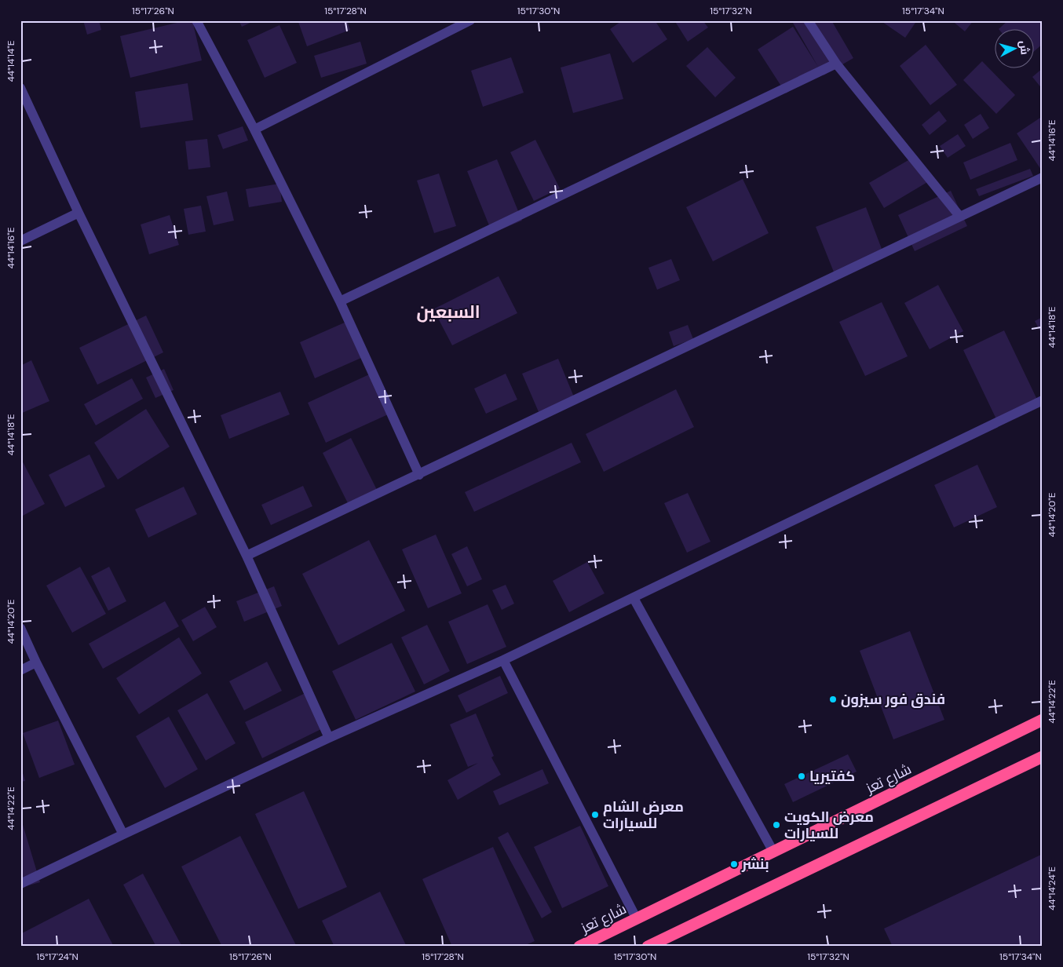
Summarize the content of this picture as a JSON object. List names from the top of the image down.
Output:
{
  "streets": {
    "highway": ["شارع تعز"]
  },
  "districts": ["السبعين"],
  "places": [
    "فندق فور سيزون",
    "كفتيريا",
    "معرض الشام للسيارات",
    "معرض الكويت للسيارات",
    "بنشر"
  ],
  "north": "right",
  "coordinates": [
    "15°17'26\"N",
    "15°17'28\"N",
    "15°17'30\"N",
    "15°17'32\"N",
    "15°17'34\"N",
    "44°14'14\"E",
    "44°14'16\"E",
    "44°14'18\"E",
    "44°14'20\"E",
    "44°14'22\"E",
    "44°14'24\"E",
    "15°17'24\"N"
  ]
}
